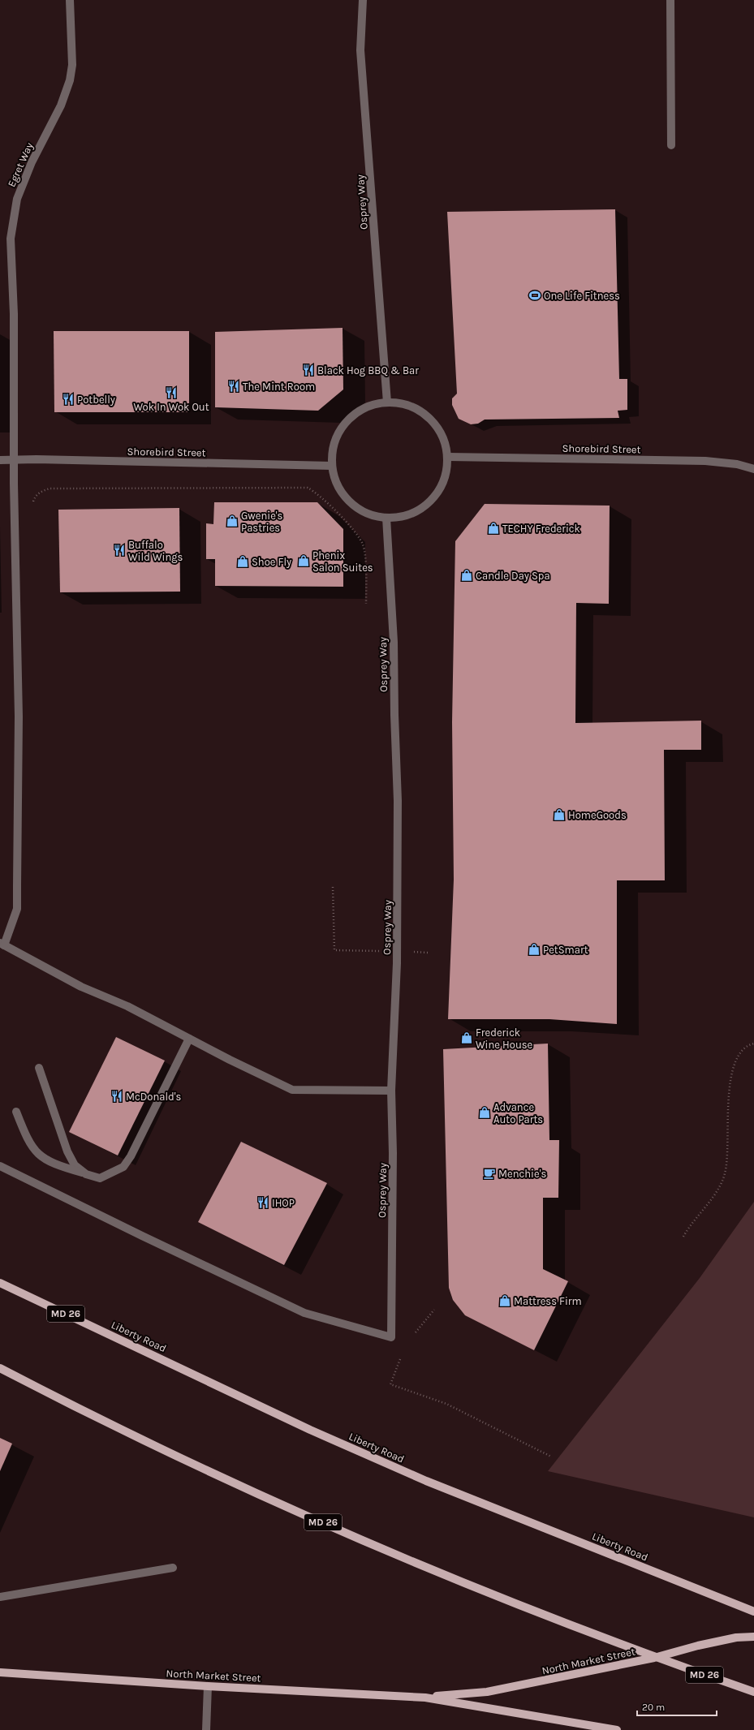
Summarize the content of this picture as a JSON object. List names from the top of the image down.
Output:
{
  "streets": {
    "main road": ["MD 26", "Liberty Road", "North Market Street"],
    "street": ["Egret Way", "Osprey Way", "Shorebird Street"]
  },
  "crossings": [
    ["Egret Way", "Shorebird Street"],
    ["Osprey Way", "Shorebird Street"],
    ["MD 26", "North Market Street"]
  ],
  "places": {
    "sports": ["One Life Fitness"],
    "restaurant": [
      "Black Hog BBQ & Bar",
      "The Mint Room",
      "Wok In Wok Out",
      "Potbelly",
      "Buffalo Wild Wings",
      "McDonald's",
      "IHOP"
    ],
    "shop": [
      "Gwenie's Pastries",
      "TECHY Frederick",
      "Phenix Salon Suites",
      "Shoe Fly",
      "Candle Day Spa",
      "HomeGoods",
      "PetSmart",
      "Frederick Wine House",
      "Advance Auto Parts",
      "Mattress Firm"
    ],
    "cafe": ["Menchie's"]
  },
  "scale_bar": "20 m"
}
